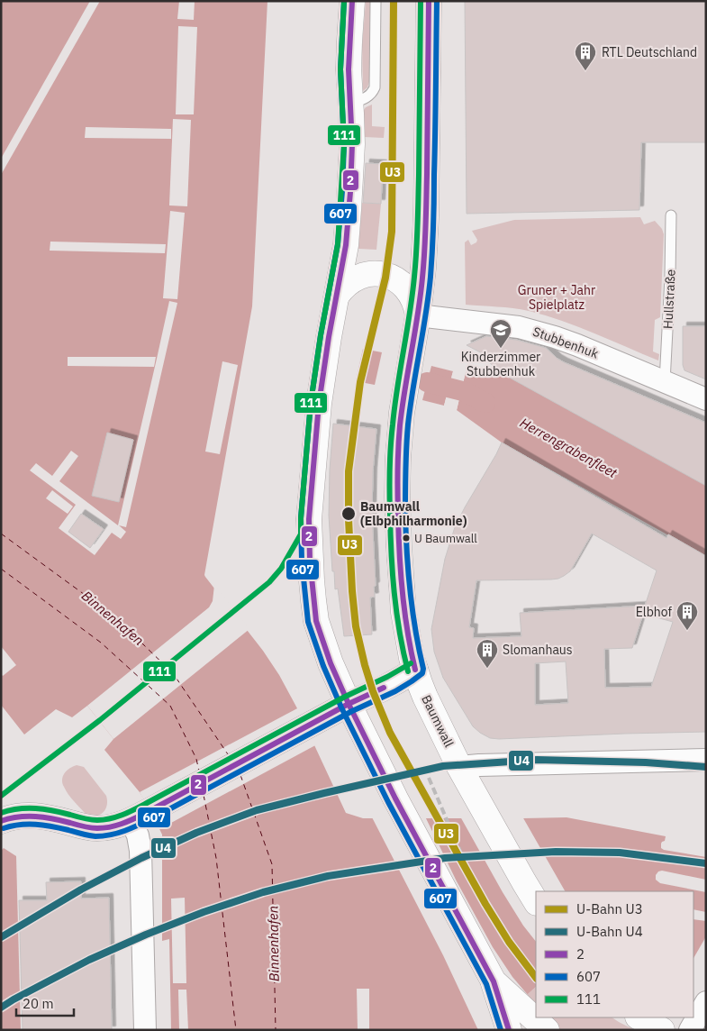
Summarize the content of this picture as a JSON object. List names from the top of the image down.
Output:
{
  "streets": {
    "main road": ["Baumwall"],
    "street": ["Stubbenhuk"],
    "lane": ["Hullstraße"]
  },
  "crossings": [
    ["Hullstraße", "Stubbenhuk"],
    ["Stubbenhuk", "Baumwall"]
  ],
  "water": ["Herrengrabenfleet", "Binnenhafen"],
  "parks": ["Gruner + Jahr Spielplatz"],
  "places": {
    "building": ["RTL Deutschland", "Elbhof", "Slomanhaus"],
    "school or university": ["Kinderzimmer Stubbenhuk"],
    "other": ["Baumwall (Elbphilharmonie)", "U Baumwall"]
  },
  "lines": [
    "metro line U3",
    "transit line 2",
    "transit line 607",
    "transit line 111",
    "metro line U4"
  ],
  "legend": [
    "U-Bahn U3",
    "U-Bahn U4",
    "2",
    "607",
    "111"
  ],
  "scale_bar": "20 m"
}
